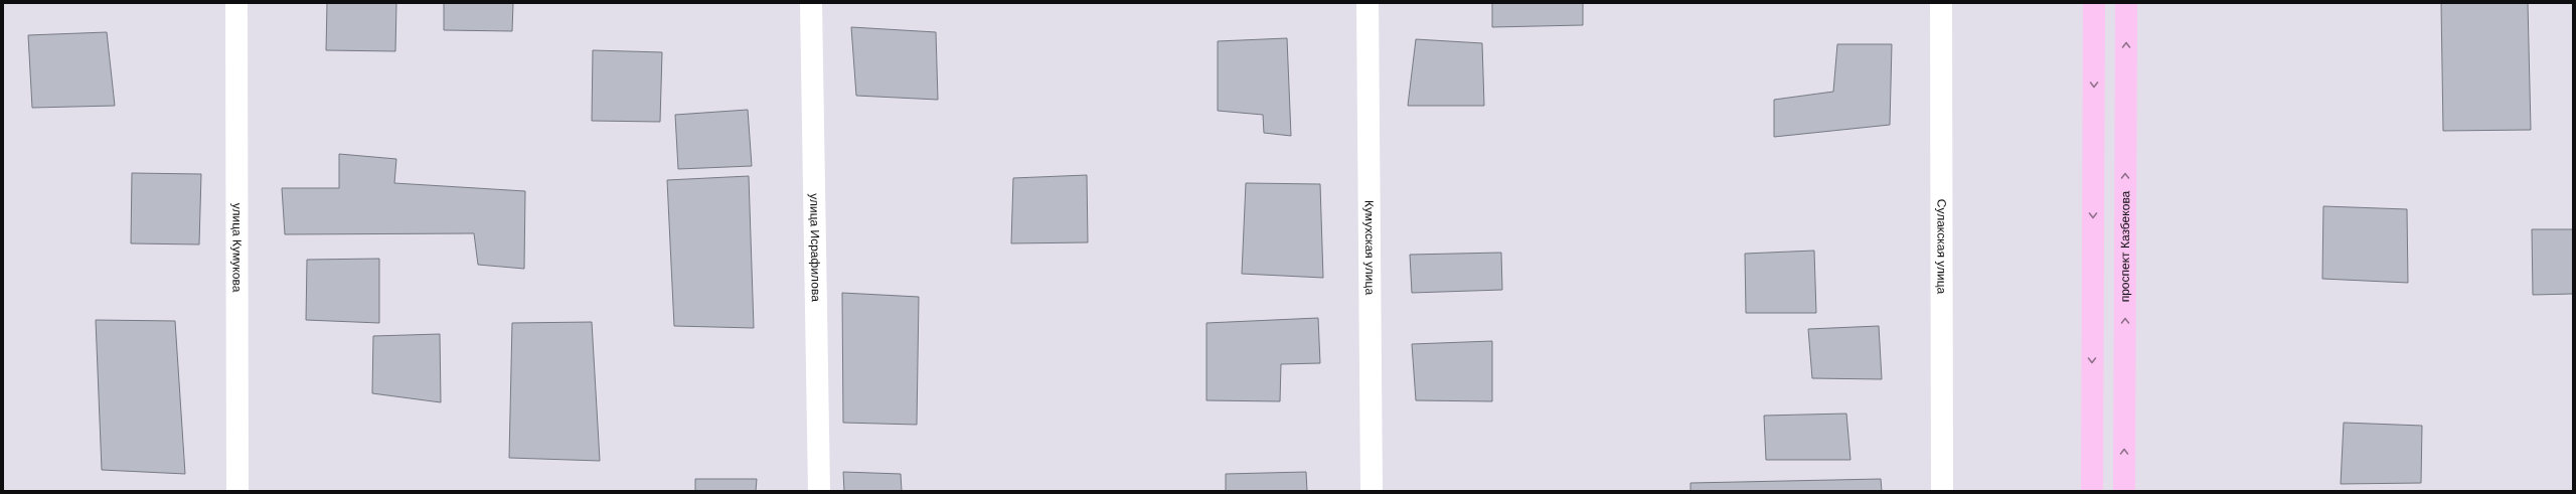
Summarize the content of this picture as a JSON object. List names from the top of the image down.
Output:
{
  "streets": {
    "highway": ["проспект Казбекова"],
    "street": [
      "улица Кумукова",
      "улица Исрафилова",
      "Кумухская улица",
      "Сулакская улица"
    ]
  }
}
